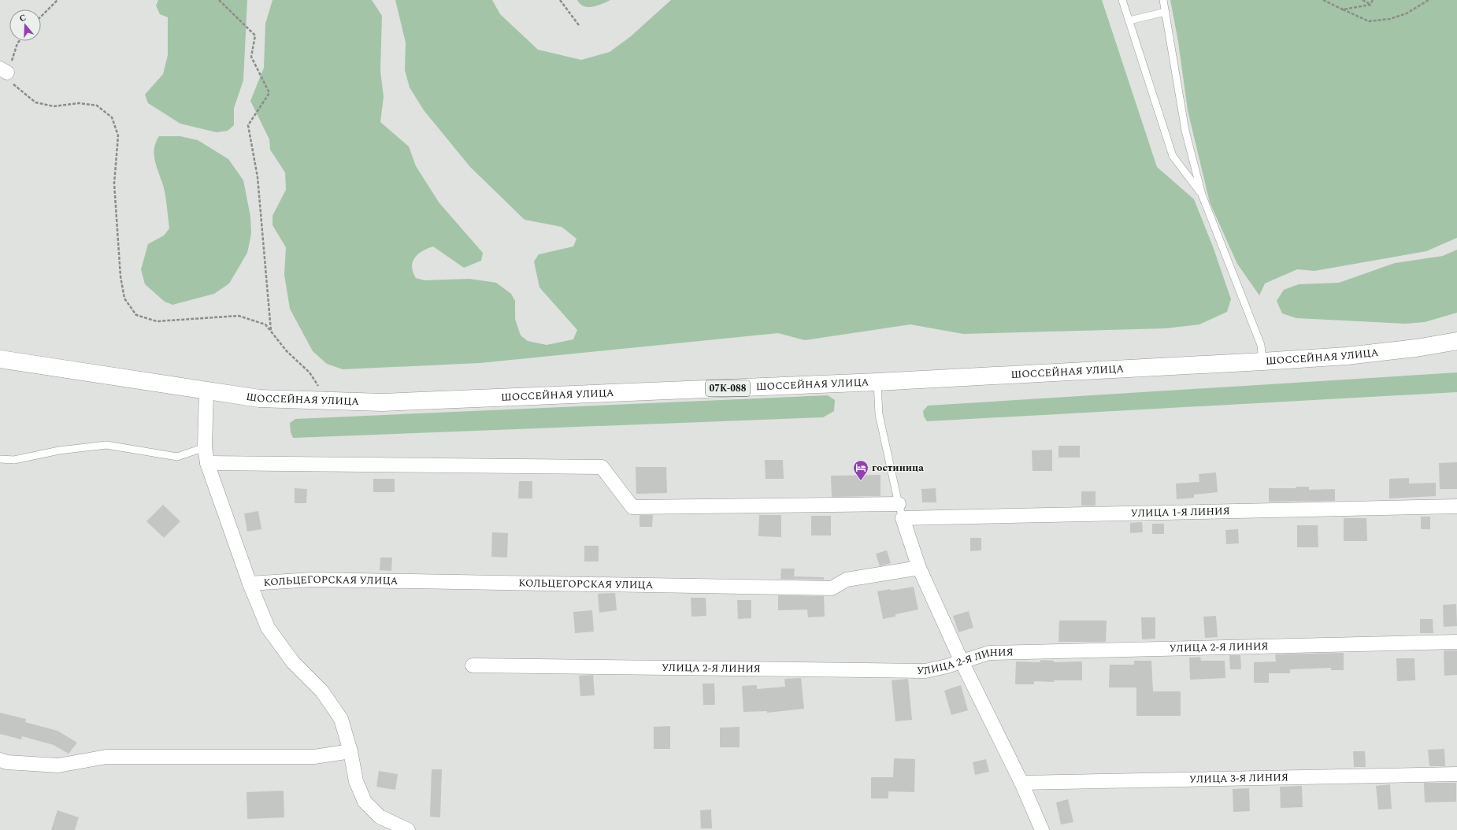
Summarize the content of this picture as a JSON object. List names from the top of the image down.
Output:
{
  "streets": {
    "main road": ["ШОССЕЙНАЯ УЛИЦА", "07К-088"],
    "street": [
      "УЛИЦА 1-Я ЛИНИЯ",
      "КОЛЬЦЕГОРСКАЯ УЛИЦА",
      "УЛИЦА 2-Я ЛИНИЯ",
      "УЛИЦА 3-Я ЛИНИЯ"
    ]
  },
  "places": {
    "hotel": ["гостиница"]
  },
  "north": "top"
}
